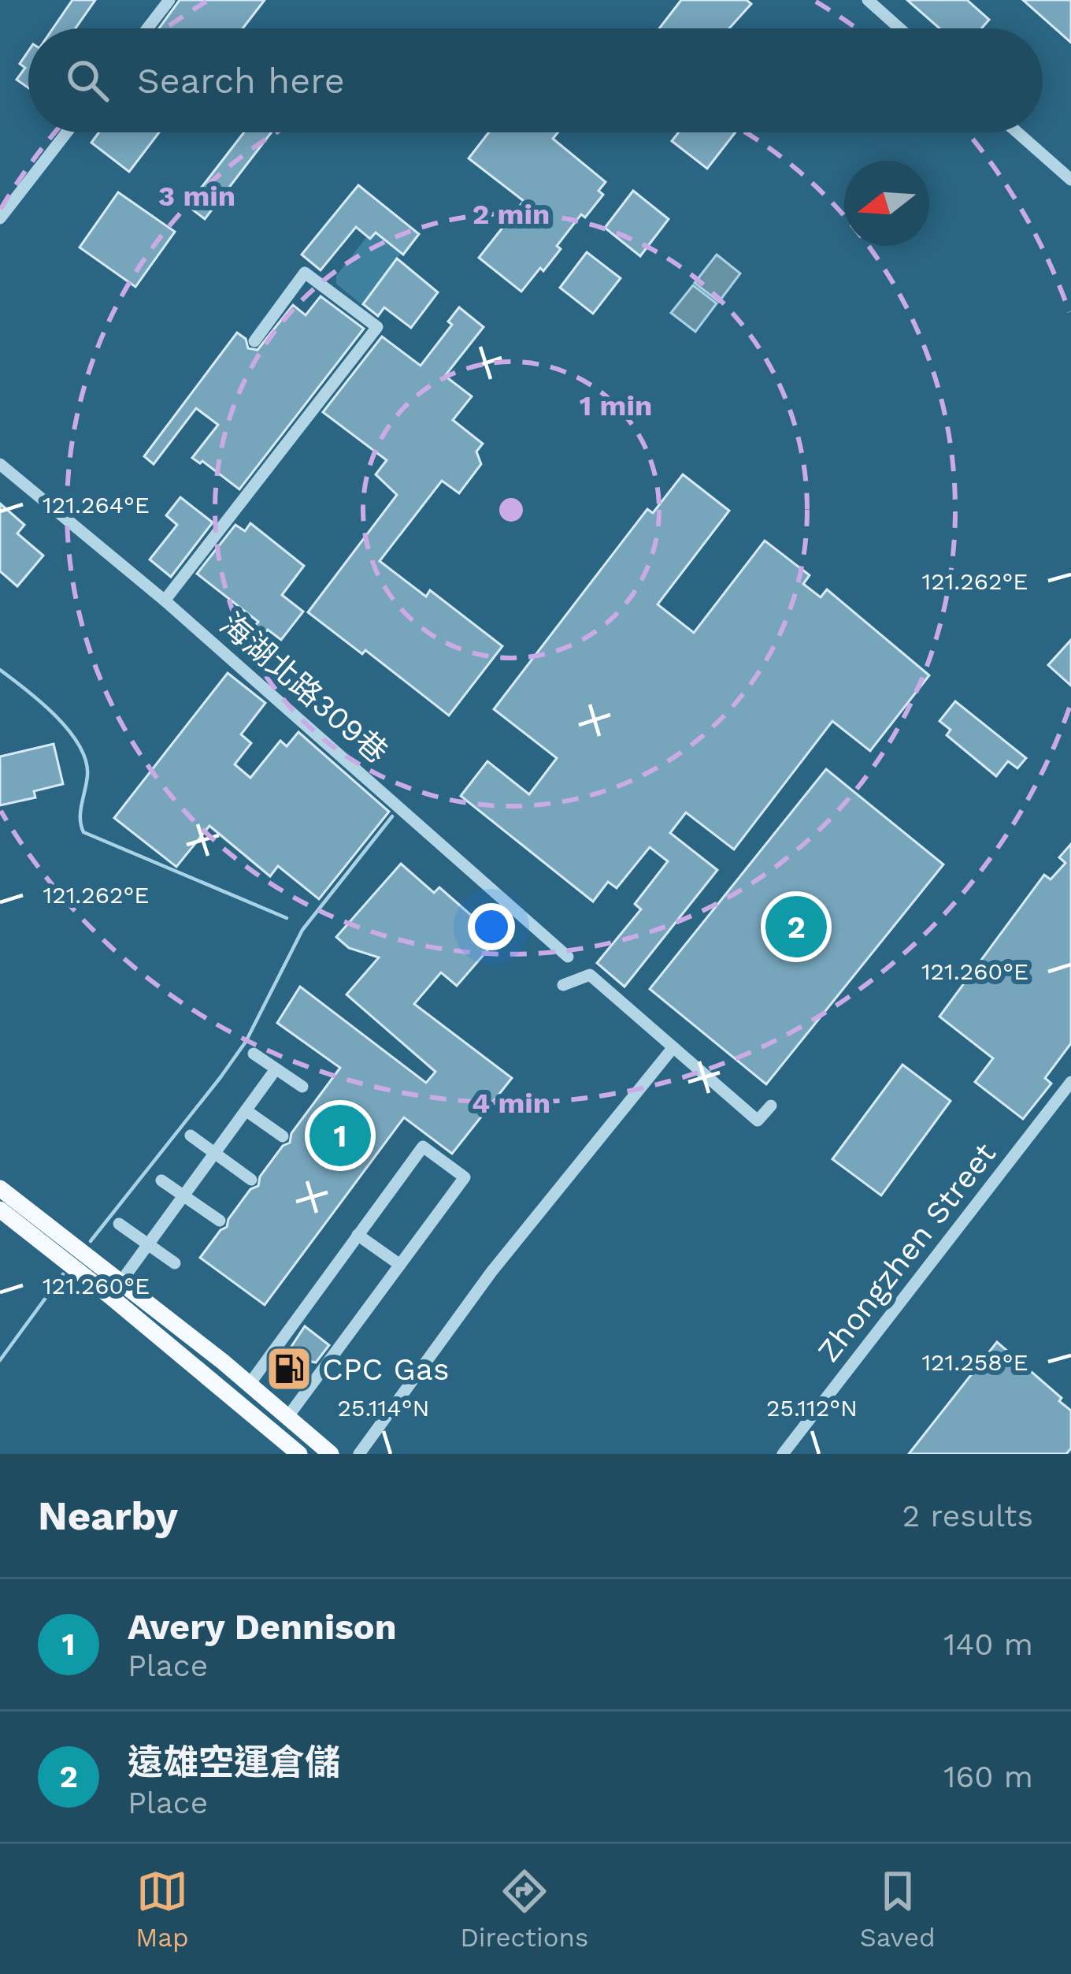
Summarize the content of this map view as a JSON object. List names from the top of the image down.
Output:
{
  "streets": {
    "street": ["海湖北路309巷", "Zhongzhen Street"]
  },
  "places": {
    "fuel station": ["CPC Gas"]
  },
  "north": "left",
  "page": {
    "search": "Search here",
    "pins": ["2", "1"],
    "heading": ["Nearby", "2 results"],
    "list": [
      {
        "mark": "1",
        "name": "Avery Dennison",
        "note": "Place",
        "value": "140 m"
      },
      {
        "mark": "2",
        "name": "遠雄空運倉儲",
        "note": "Place",
        "value": "160 m"
      }
    ],
    "nav": ["Map", "Directions", "Saved"]
  },
  "coordinates": [
    "121.264°E",
    "121.262°E",
    "121.260°E",
    "121.258°E",
    "25.114°N",
    "25.112°N"
  ],
  "rings": [
    "3 min",
    "2 min",
    "1 min",
    "4 min"
  ]
}
